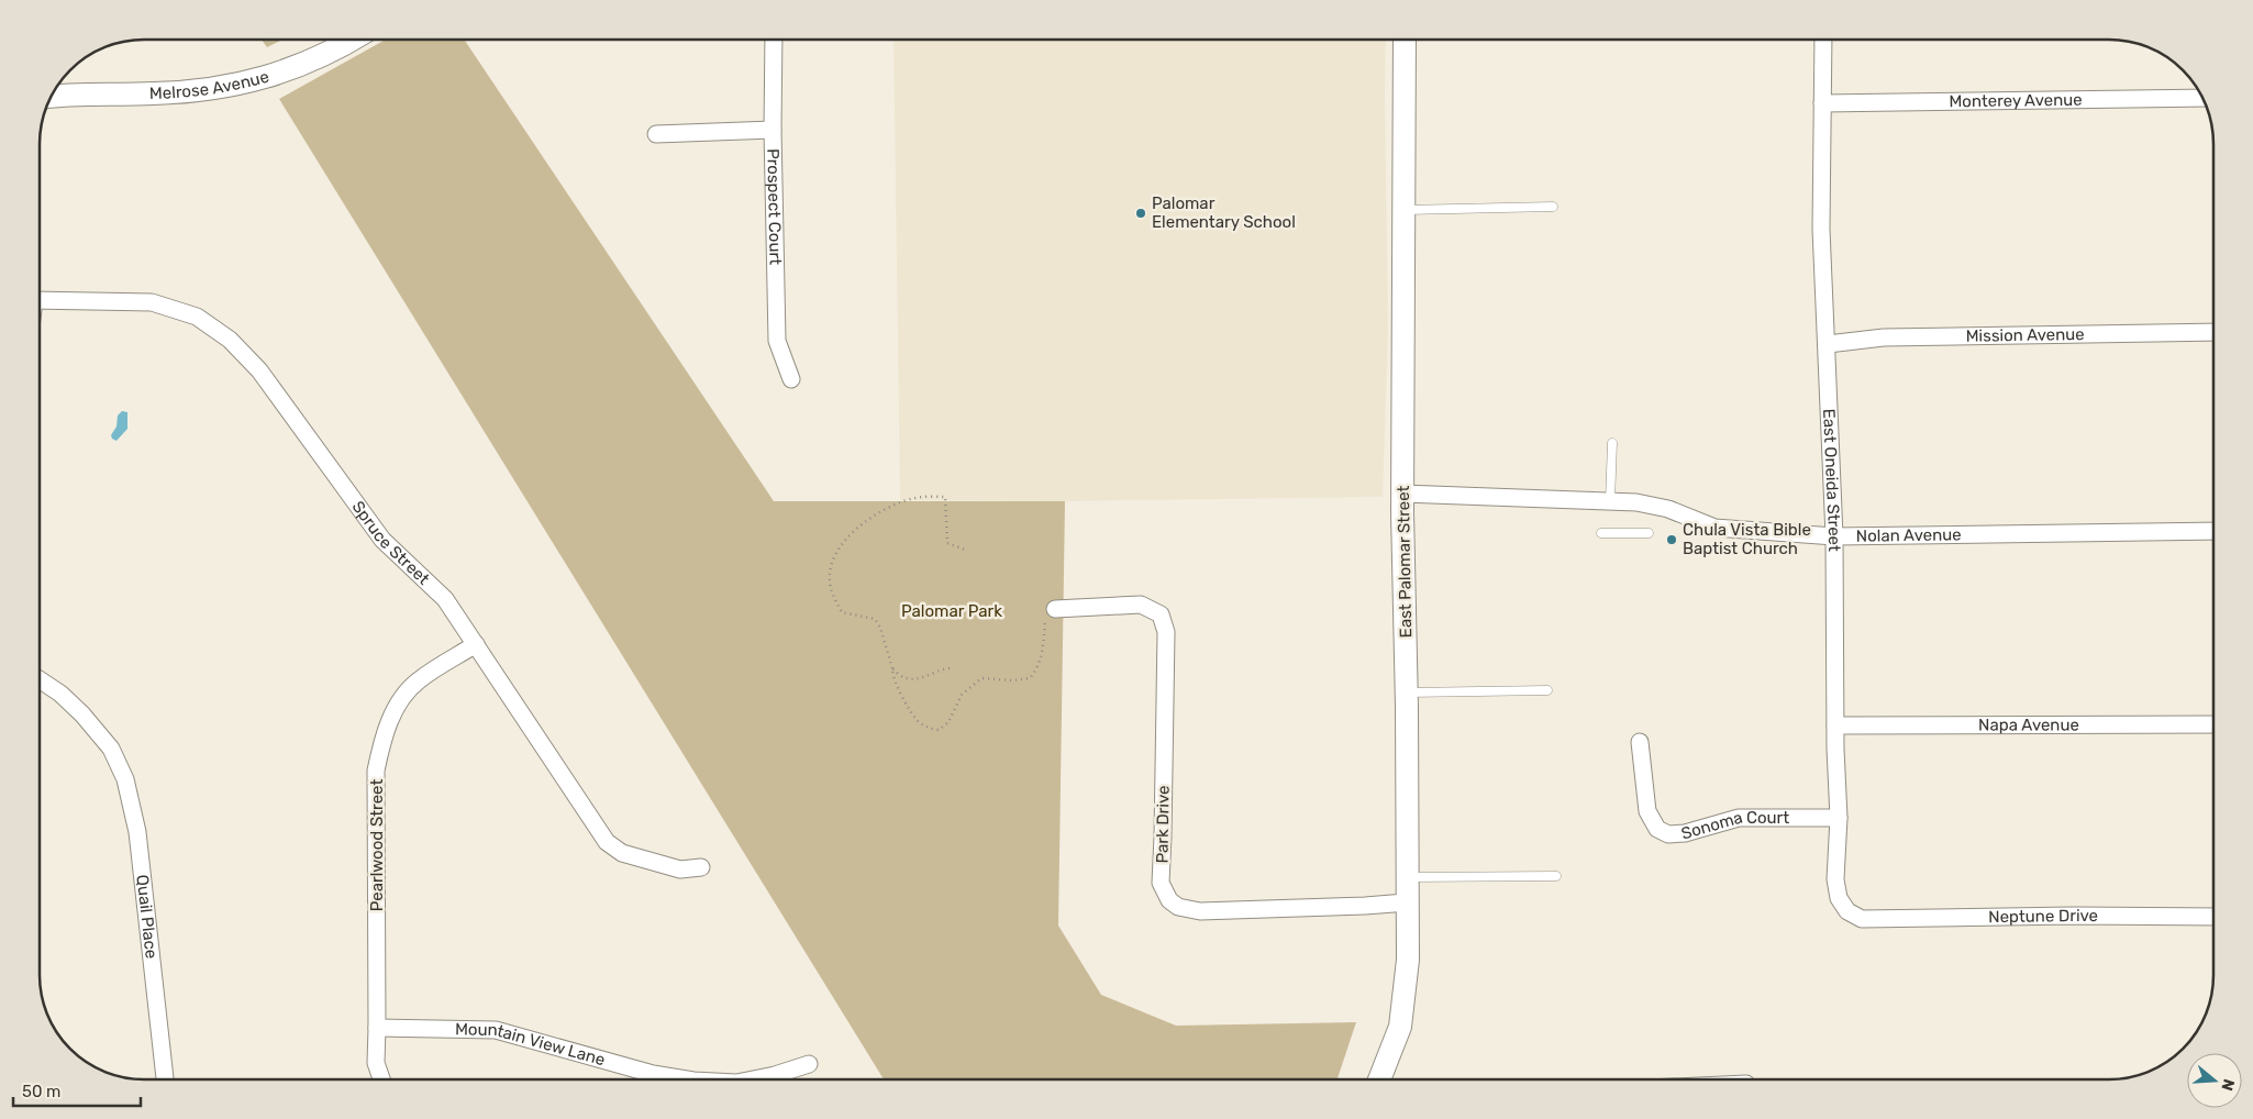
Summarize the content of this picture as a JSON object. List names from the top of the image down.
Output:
{
  "streets": {
    "main road": ["Melrose Avenue", "East Palomar Street"],
    "street": [
      "Monterey Avenue",
      "Prospect Court",
      "Mission Avenue",
      "East Oneida Street",
      "Nolan Avenue",
      "Spruce Street",
      "Napa Avenue",
      "Park Drive",
      "Sonoma Court",
      "Pearlwood Street",
      "Quail Place",
      "Neptune Drive",
      "Mountain View Lane"
    ]
  },
  "crossings": [
    ["Monterey Avenue", "East Oneida Street"],
    ["Mission Avenue", "East Oneida Street"],
    ["East Oneida Street", "Nolan Avenue"],
    ["East Oneida Street", "Napa Avenue"],
    ["East Oneida Street", "Sonoma Court"],
    ["East Oneida Street", "Neptune Drive"],
    ["Nolan Avenue", "East Palomar Street"],
    ["Spruce Street", "Pearlwood Street"],
    ["East Palomar Street", "Park Drive"],
    ["Pearlwood Street", "Mountain View Lane"]
  ],
  "parks": ["Palomar Park"],
  "places": ["Palomar Elementary School", "Chula Vista Bible Baptist Church"],
  "scale_bar": "50 m",
  "north": "right"
}
